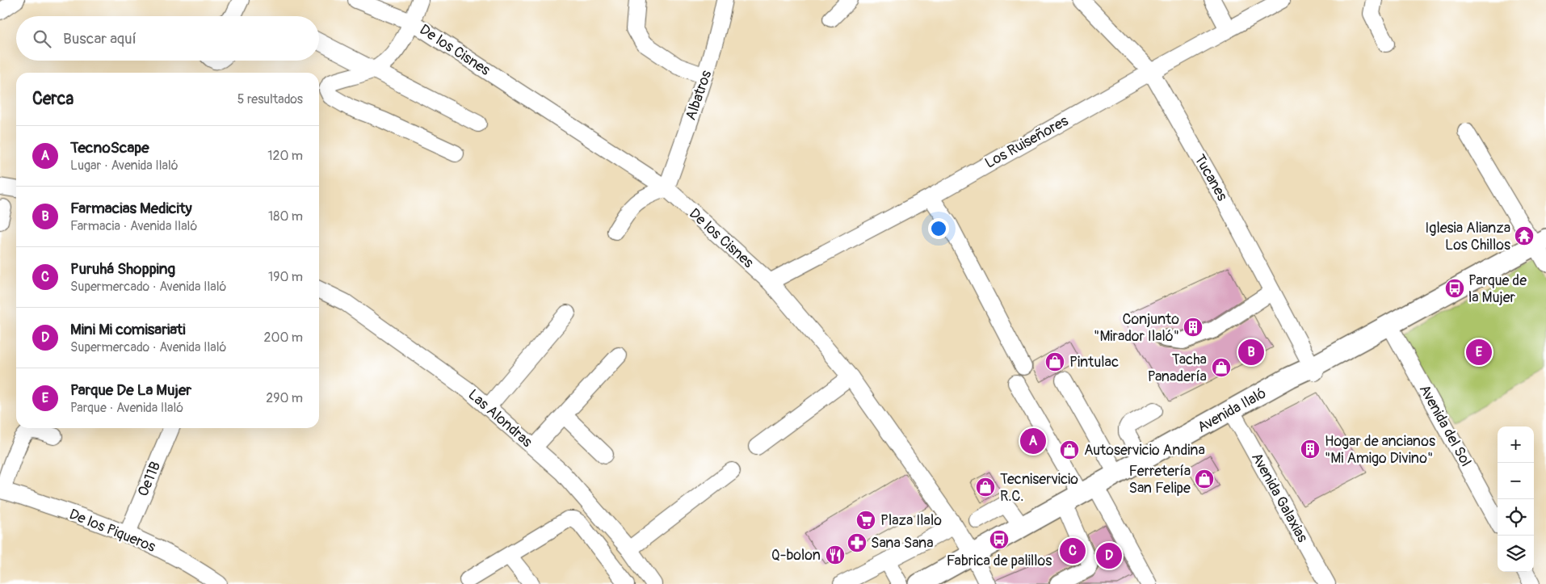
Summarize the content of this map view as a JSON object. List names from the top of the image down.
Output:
{
  "streets": {
    "main road": ["Avenida Ilaló"],
    "street": [
      "De los Cisnes",
      "Albatros",
      "Los Ruiseñores",
      "Tucanes",
      "Las Alondras",
      "Avenida del Sol",
      "Oe11B",
      "Avenida Galaxias",
      "De los Piqueros"
    ]
  },
  "crossings": [
    ["De los Cisnes", "Albatros"],
    ["De los Cisnes", "Los Ruiseñores"],
    ["De los Cisnes", "Avenida Ilaló"],
    ["Los Ruiseñores", "Tucanes"],
    ["Tucanes", "Avenida Ilaló"],
    ["Avenida Ilaló", "Avenida del Sol"],
    ["Avenida Ilaló", "Avenida Galaxias"],
    ["Oe11B", "De los Piqueros"]
  ],
  "places": {
    "temple": ["Iglesia Alianza Los Chillos"],
    "bus stop": ["Parque de la Mujer", "Fabrica de palillos"],
    "building": ["Conjunto \"Mirador Ilaló\"", "Hogar de ancianos \"Mi Amigo Divino\""],
    "shop": [
      "Pintulac",
      "Tacha Panadería",
      "Autoservicio Andina",
      "Ferretería San Felipe",
      "Tecniservicio R.C."
    ],
    "supermarket": ["Plaza Ilalo"],
    "pharmacy": ["Sana Sana"],
    "restaurant": ["Q-bolon"]
  },
  "page": {
    "search": "Buscar aquí",
    "heading": ["Cerca", "5 resultados"],
    "list": [
      {
        "mark": "A",
        "name": "TecnoScape",
        "note": "Lugar · Avenida Ilaló",
        "value": "120 m"
      },
      {
        "mark": "B",
        "name": "Farmacias Medicity",
        "note": "Farmacia · Avenida Ilaló",
        "value": "180 m"
      },
      {
        "mark": "C",
        "name": "Puruhá Shopping",
        "note": "Supermercado · Avenida Ilaló",
        "value": "190 m"
      },
      {
        "mark": "D",
        "name": "Mini Mi comisariati",
        "note": "Supermercado · Avenida Ilaló",
        "value": "200 m"
      },
      {
        "mark": "E",
        "name": "Parque De La Mujer",
        "note": "Parque · Avenida Ilaló",
        "value": "290 m"
      }
    ],
    "pins": [
      "B",
      "E",
      "A",
      "C",
      "D"
    ],
    "map_buttons": ["+", "−"]
  }
}
